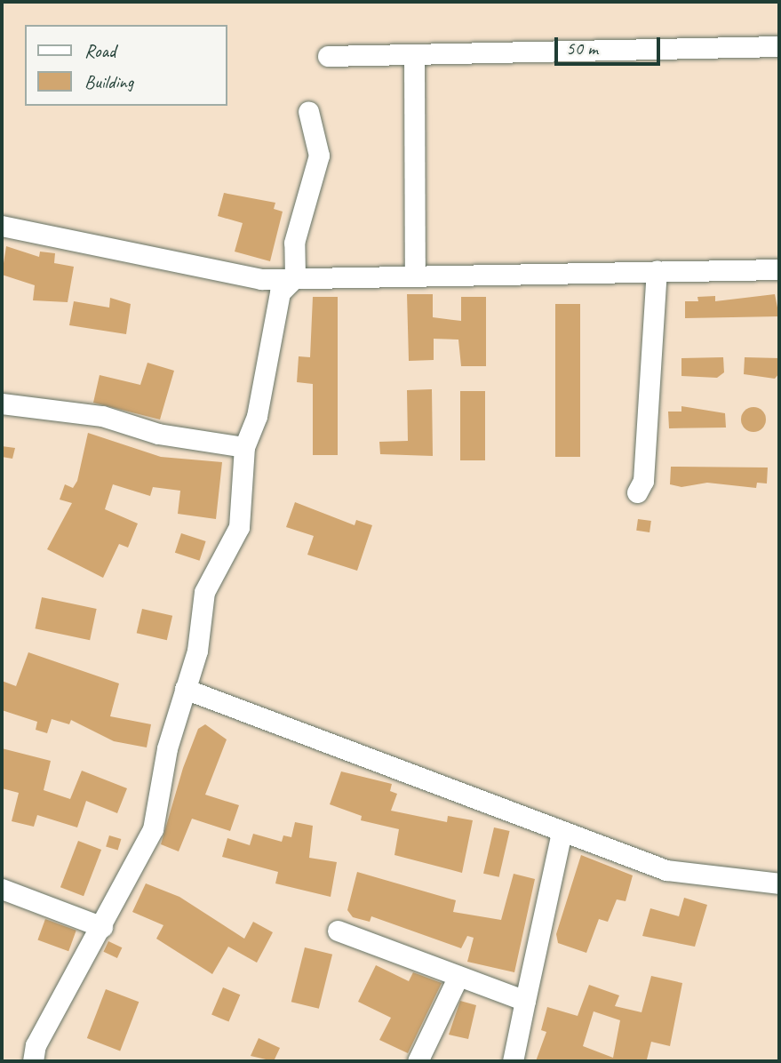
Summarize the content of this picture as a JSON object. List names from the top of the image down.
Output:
{
  "legend": ["Road", "Building"],
  "scale_bar": "50 m"
}
